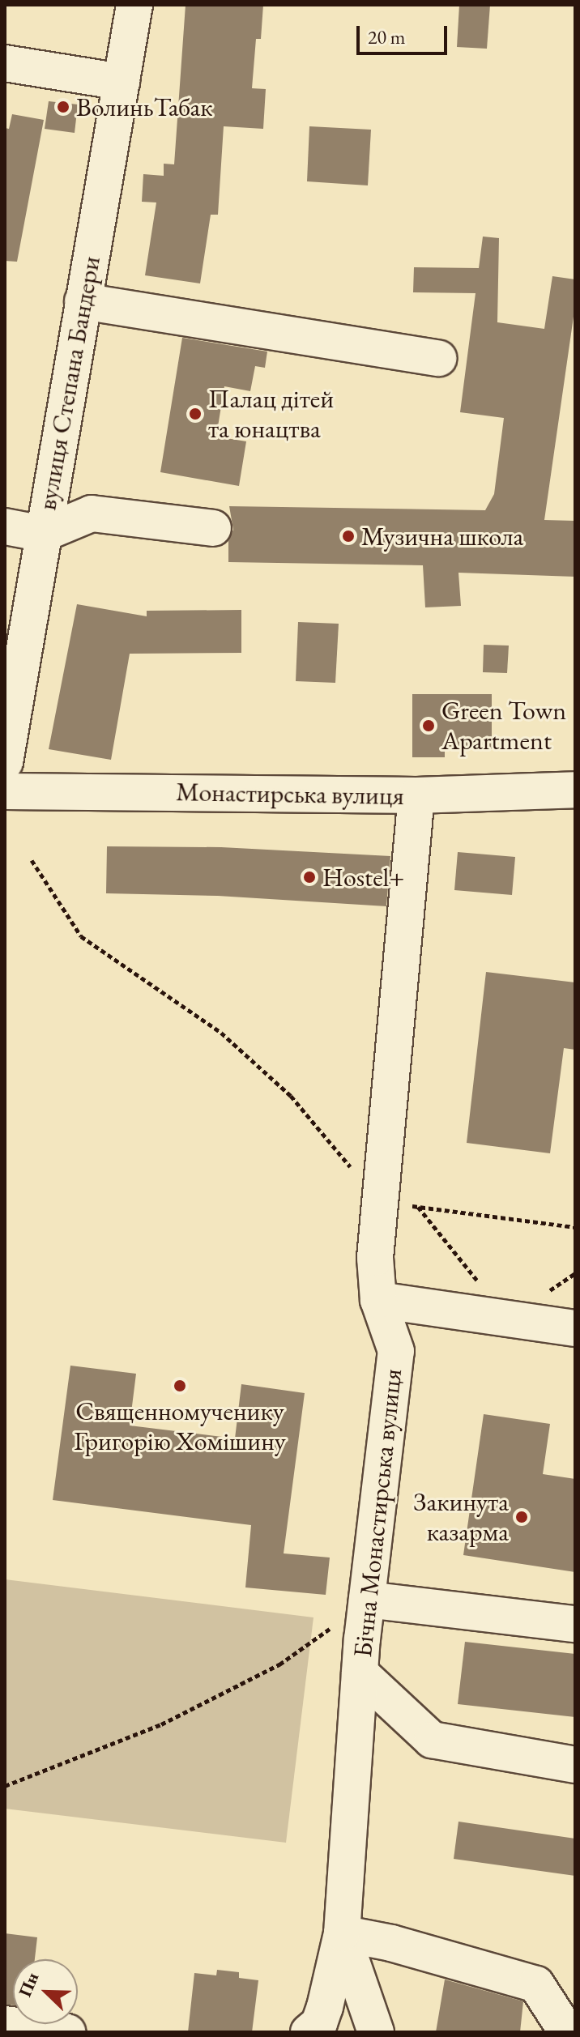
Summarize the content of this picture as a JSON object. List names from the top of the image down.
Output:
{
  "streets": {
    "street": ["вулиця Степана Бандери", "Монастирська вулиця", "Бічна Монастирська вулиця"]
  },
  "crossings": [
    ["Монастирська вулиця", "Бічна Монастирська вулиця"]
  ],
  "places": [
    "ВолиньТабак",
    "Палац дітей та юнацтва",
    "Музична школа",
    "Green Town Apartment",
    "Hostel+",
    "Священномученику Григорію Хомішину",
    "Закинута казарма"
  ],
  "scale_bar": "20 m",
  "north": "top left"
}
